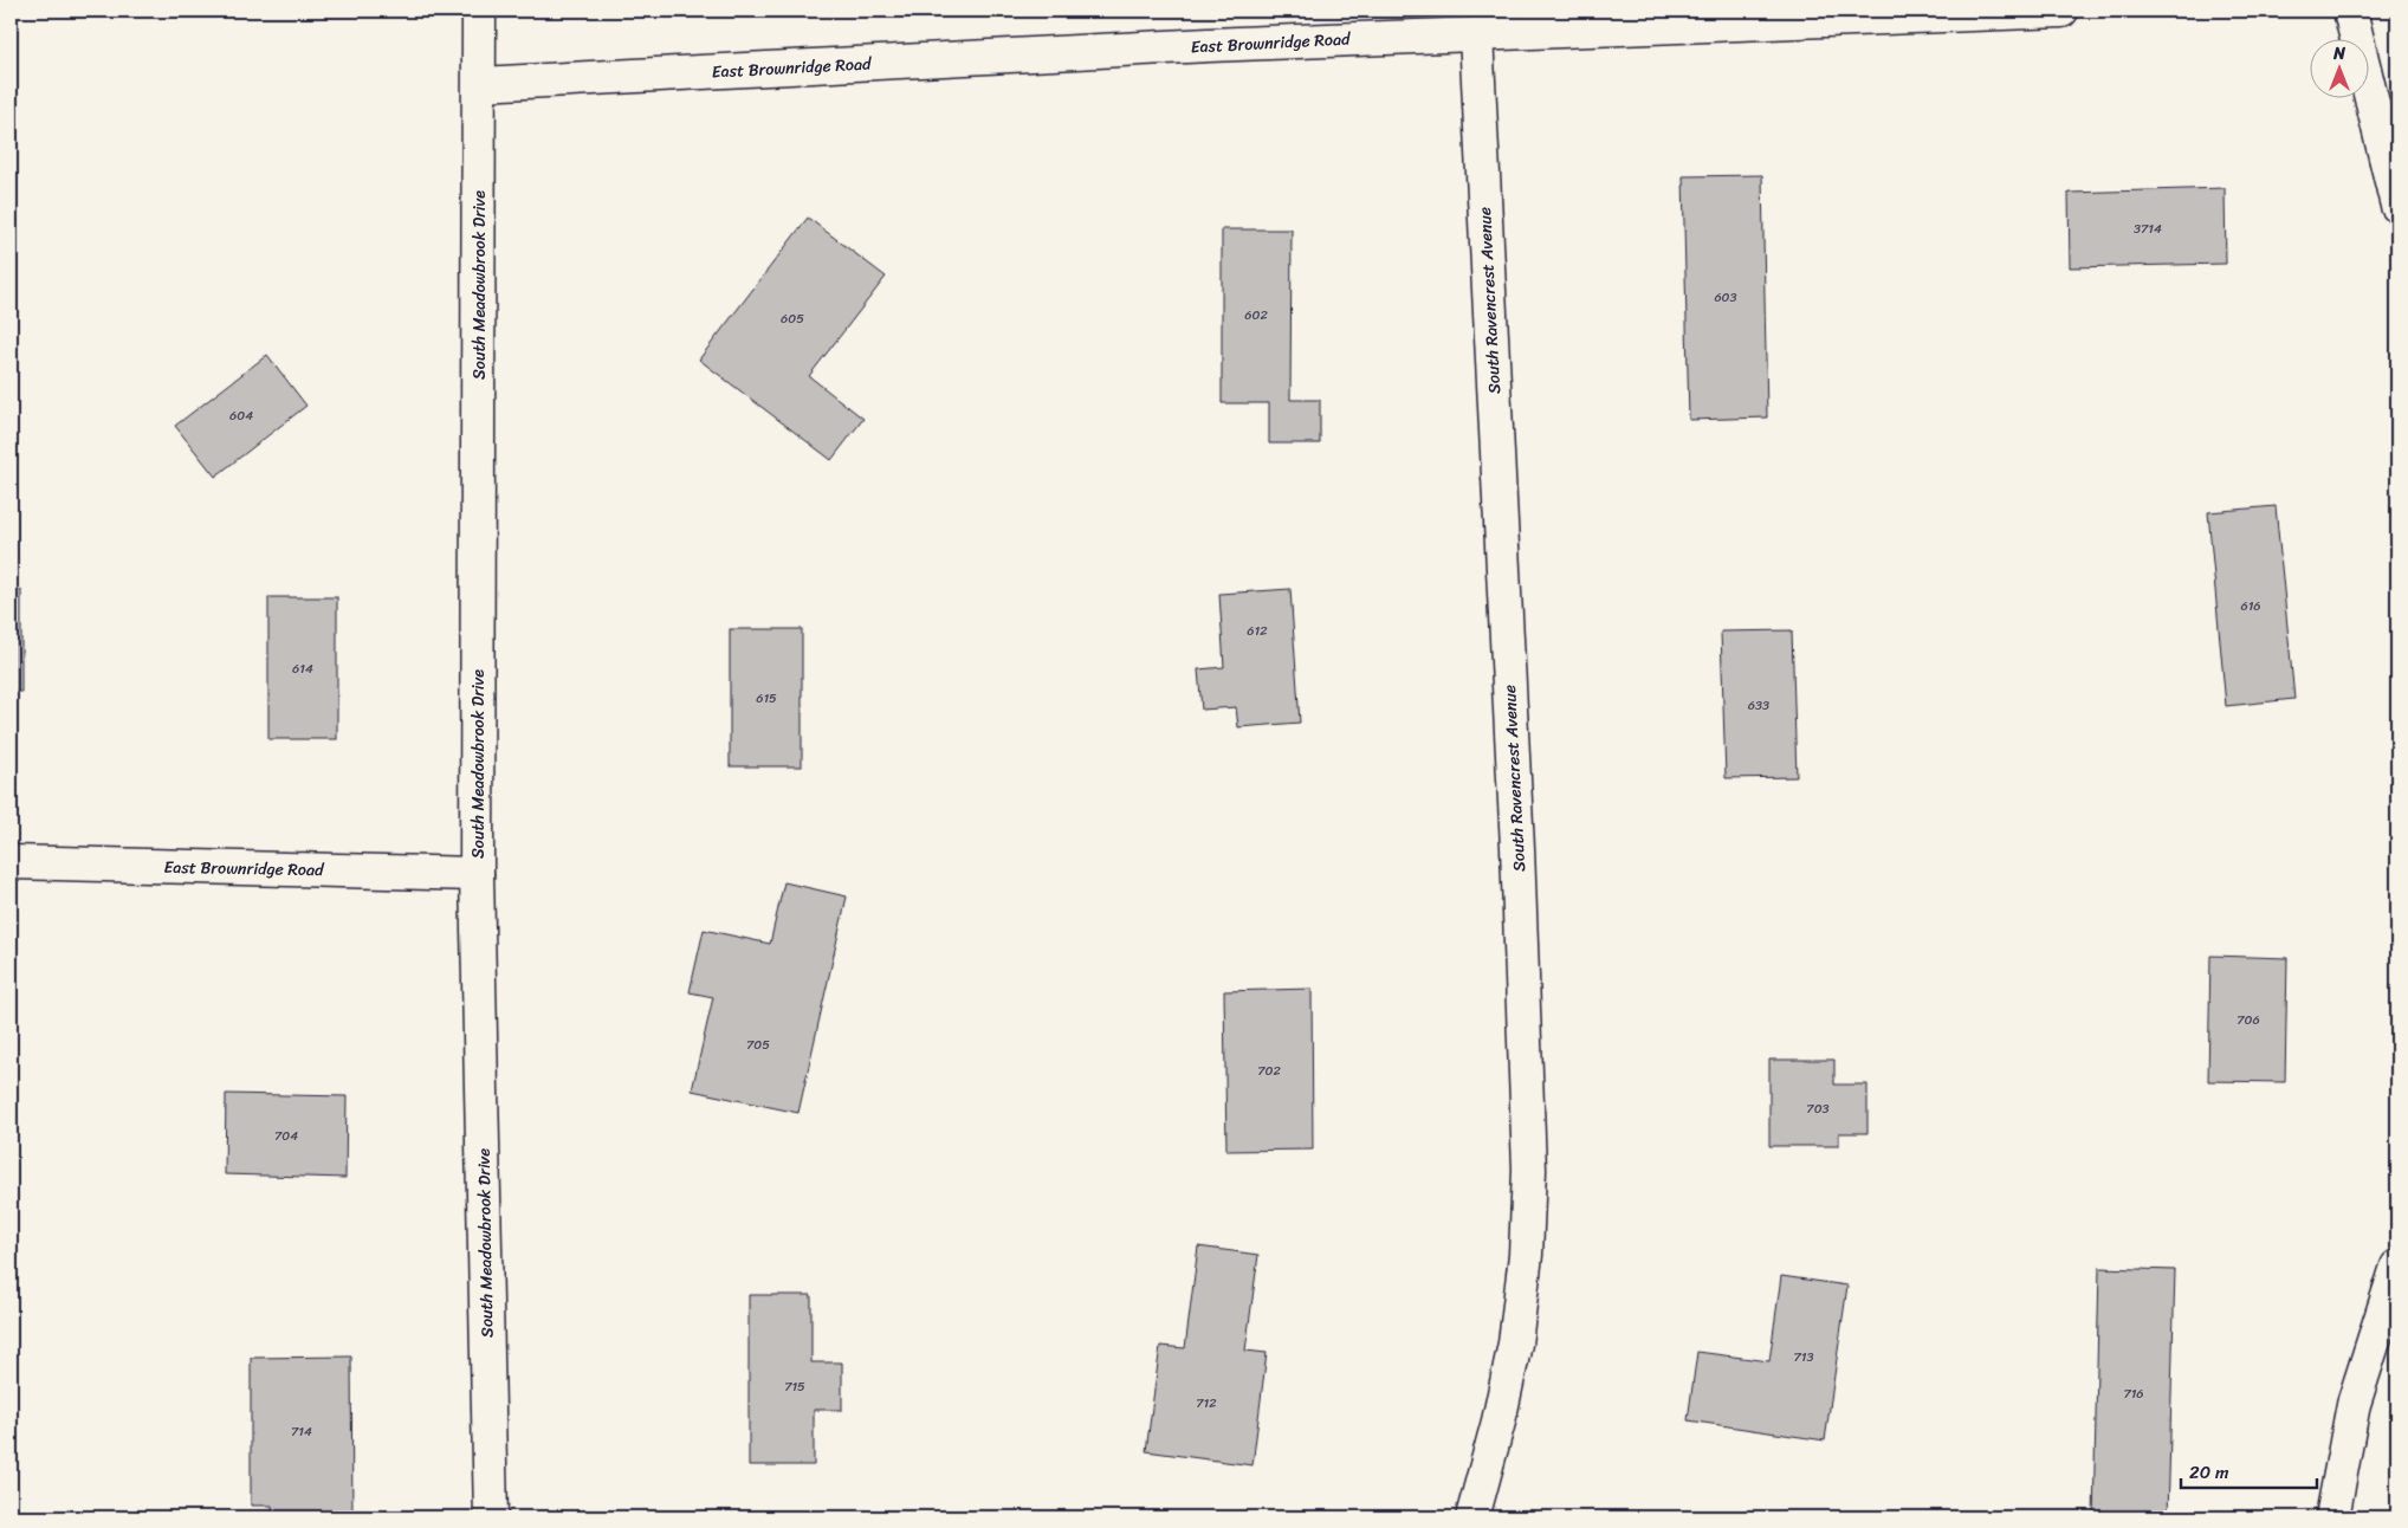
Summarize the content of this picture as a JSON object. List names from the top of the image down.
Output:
{
  "streets": {
    "street": ["East Brownridge Road", "South Meadowbrook Drive", "South Ravencrest Avenue"]
  },
  "crossings": [
    ["East Brownridge Road", "South Meadowbrook Drive"],
    ["East Brownridge Road", "South Ravencrest Avenue"]
  ],
  "house_numbers": [
    "3714",
    "603",
    "602",
    "605",
    "604",
    "616",
    "612",
    "614",
    "615",
    "633",
    "706",
    "705",
    "702",
    "703",
    "704",
    "713",
    "715",
    "716",
    "712",
    "714"
  ],
  "scale_bar": "20 m",
  "north": "top"
}
